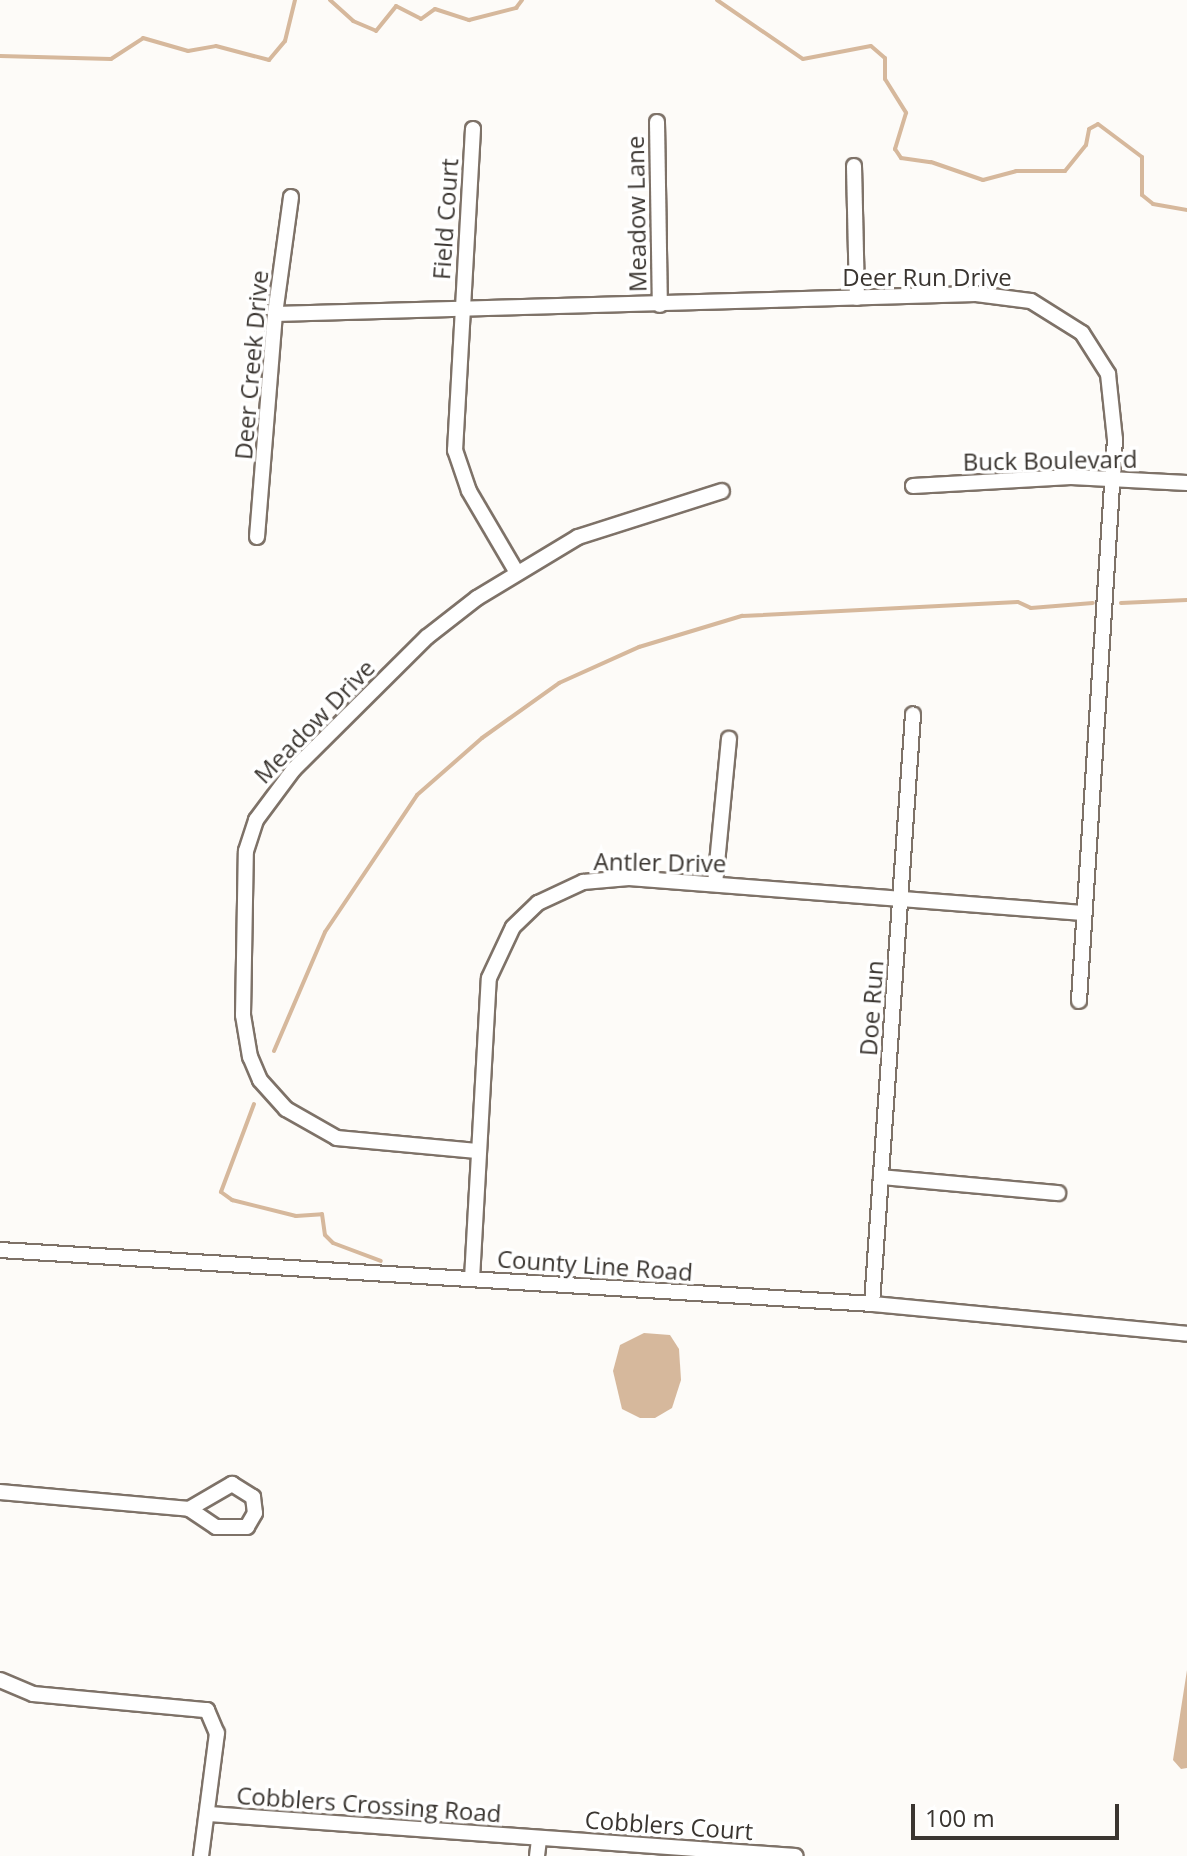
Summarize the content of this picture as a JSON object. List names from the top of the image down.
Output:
{
  "streets": {
    "street": [
      "Meadow Lane",
      "Field Court",
      "Deer Run Drive",
      "Deer Creek Drive",
      "Buck Boulevard",
      "Meadow Drive",
      "Antler Drive",
      "Doe Run",
      "County Line Road",
      "Cobblers Crossing Road",
      "Cobblers Court"
    ]
  },
  "crossings": [
    ["Meadow Lane", "Deer Run Drive"],
    ["Field Court", "Deer Run Drive"],
    ["Field Court", "Meadow Drive"],
    ["Deer Run Drive", "Deer Creek Drive"],
    ["Deer Run Drive", "Buck Boulevard"],
    ["Deer Run Drive", "Antler Drive"],
    ["Meadow Drive", "Antler Drive"],
    ["Antler Drive", "Doe Run"],
    ["Antler Drive", "County Line Road"],
    ["Doe Run", "County Line Road"],
    ["Cobblers Crossing Road", "Cobblers Court"]
  ],
  "scale_bar": "100 m"
}
